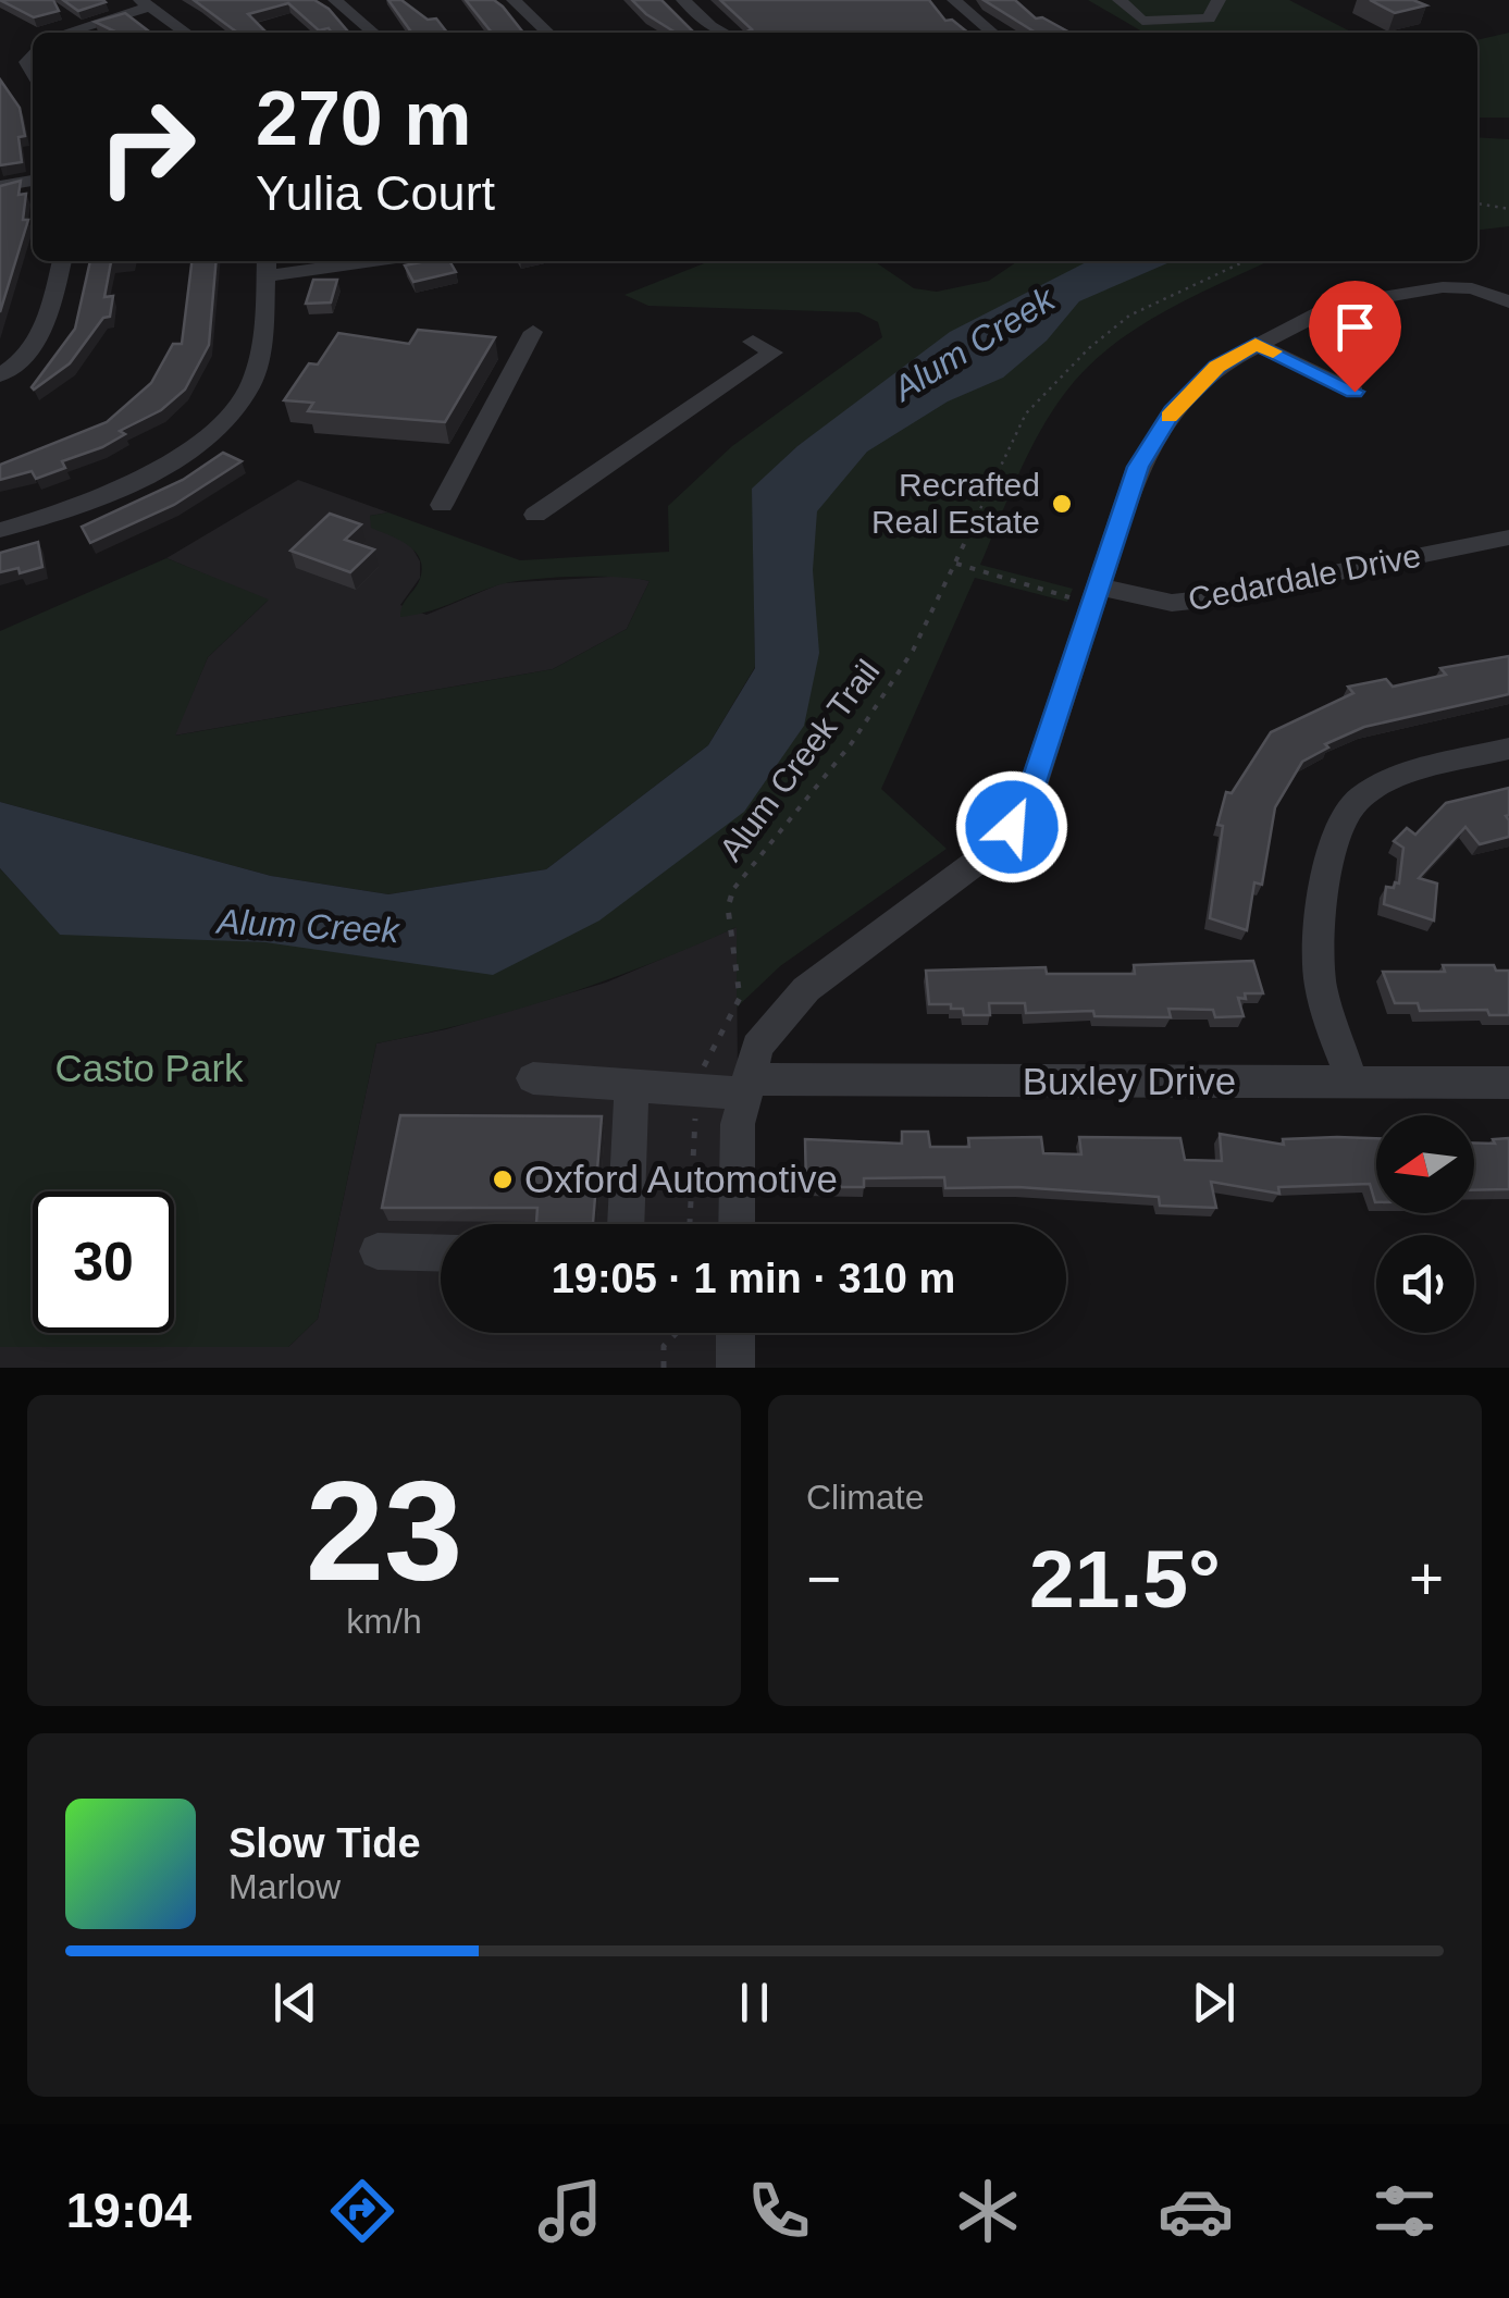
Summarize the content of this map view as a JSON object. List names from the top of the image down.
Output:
{
  "streets": {
    "street": ["Cedardale Drive", "Buxley Drive"],
    "path": ["Alum Creek Trail"]
  },
  "crossings": [
    ["Alum Creek Trail", "Buxley Drive"]
  ],
  "water": ["Alum Creek"],
  "parks": ["Casto Park"],
  "places": ["Recrafted Real Estate", "Oxford Automotive"],
  "north": "left",
  "page": {
    "turn": ["270 m", "Yulia Court"],
    "limit": "30",
    "trip": "19:05 · 1 min · 310 m",
    "tile": [
      ["23", "km/h"],
      "Climate"
    ],
    "heat": ["−", "21.5°", "+"],
    "song": ["Slow Tide", "Marlow"],
    "tabs": "19:04"
  }
}
